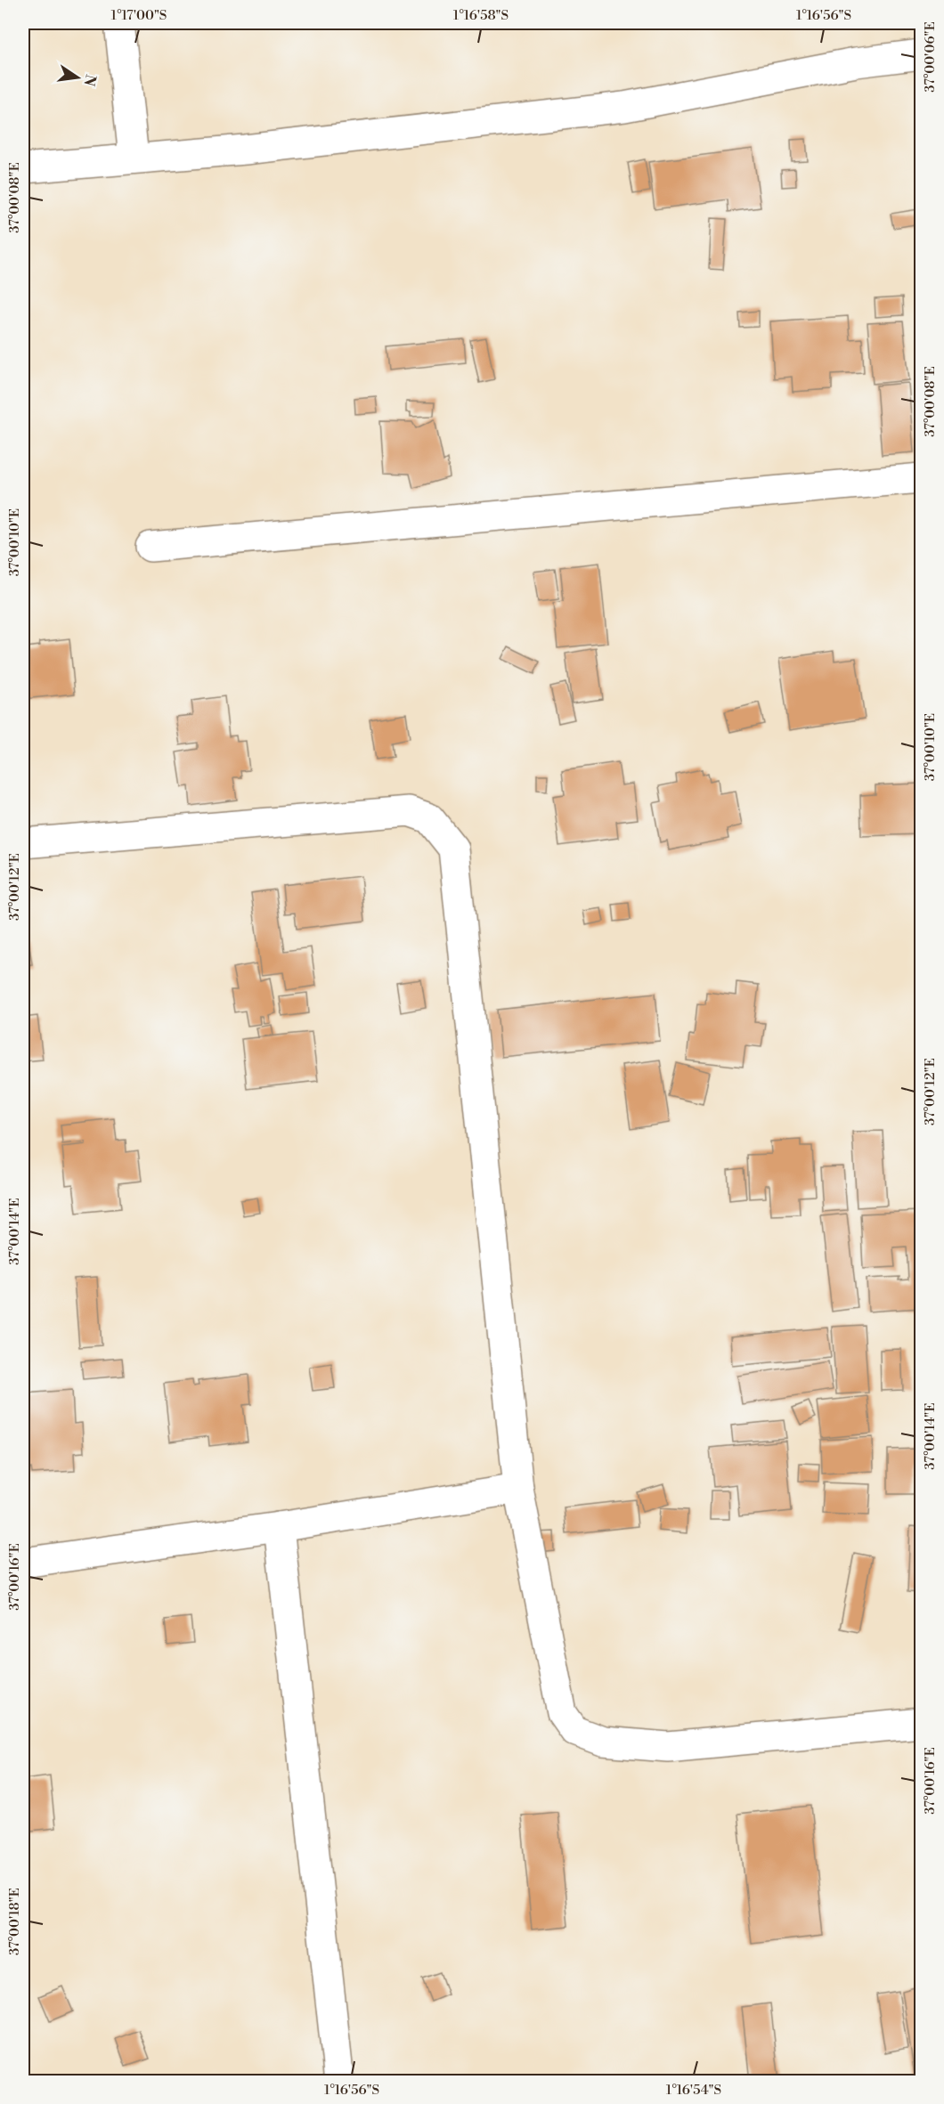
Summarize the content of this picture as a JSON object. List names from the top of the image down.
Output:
{
  "north": "right",
  "coordinates": [
    "1°17'00\"S",
    "1°16'58\"S",
    "1°16'56\"S",
    "37°00'06\"E",
    "37°00'08\"E",
    "37°00'10\"E",
    "37°00'12\"E",
    "37°00'14\"E",
    "37°00'16\"E",
    "37°00'18\"E",
    "1°16'54\"S"
  ]
}
